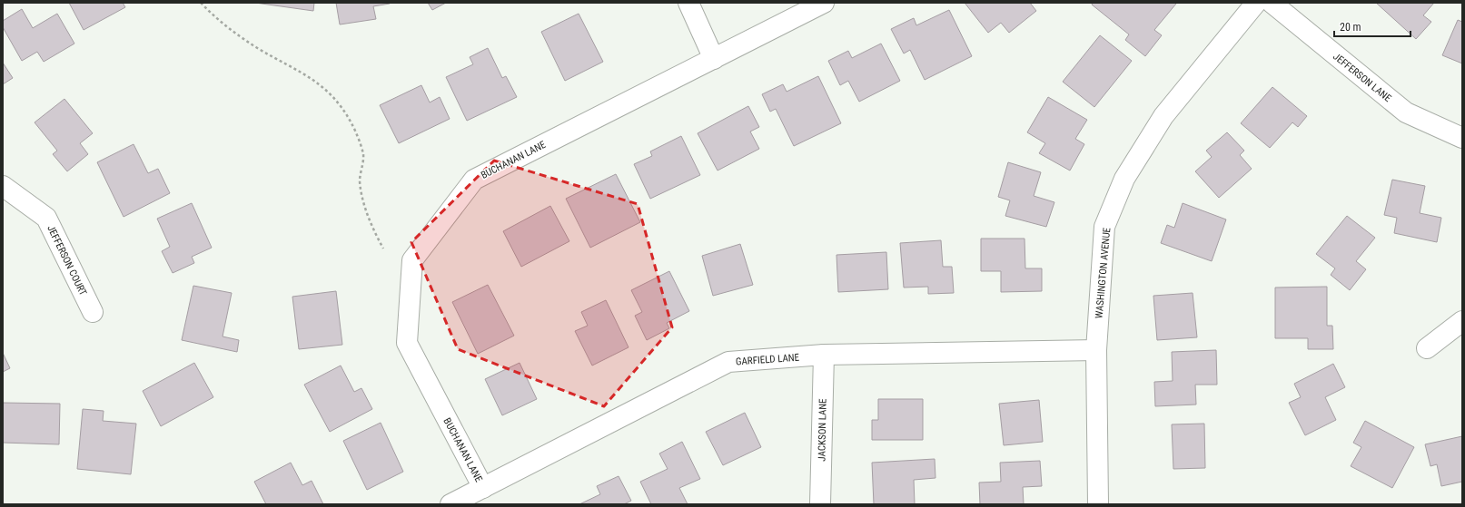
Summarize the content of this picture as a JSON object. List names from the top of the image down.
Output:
{
  "streets": {
    "street": [
      "JEFFERSON LANE",
      "BUCHANAN LANE",
      "JEFFERSON COURT",
      "WASHINGTON AVENUE",
      "GARFIELD LANE",
      "JACKSON LANE"
    ]
  },
  "crossings": [
    ["BUCHANAN LANE", "GARFIELD LANE"],
    ["WASHINGTON AVENUE", "GARFIELD LANE"],
    ["GARFIELD LANE", "JACKSON LANE"]
  ],
  "scale_bar": "20 m"
}
